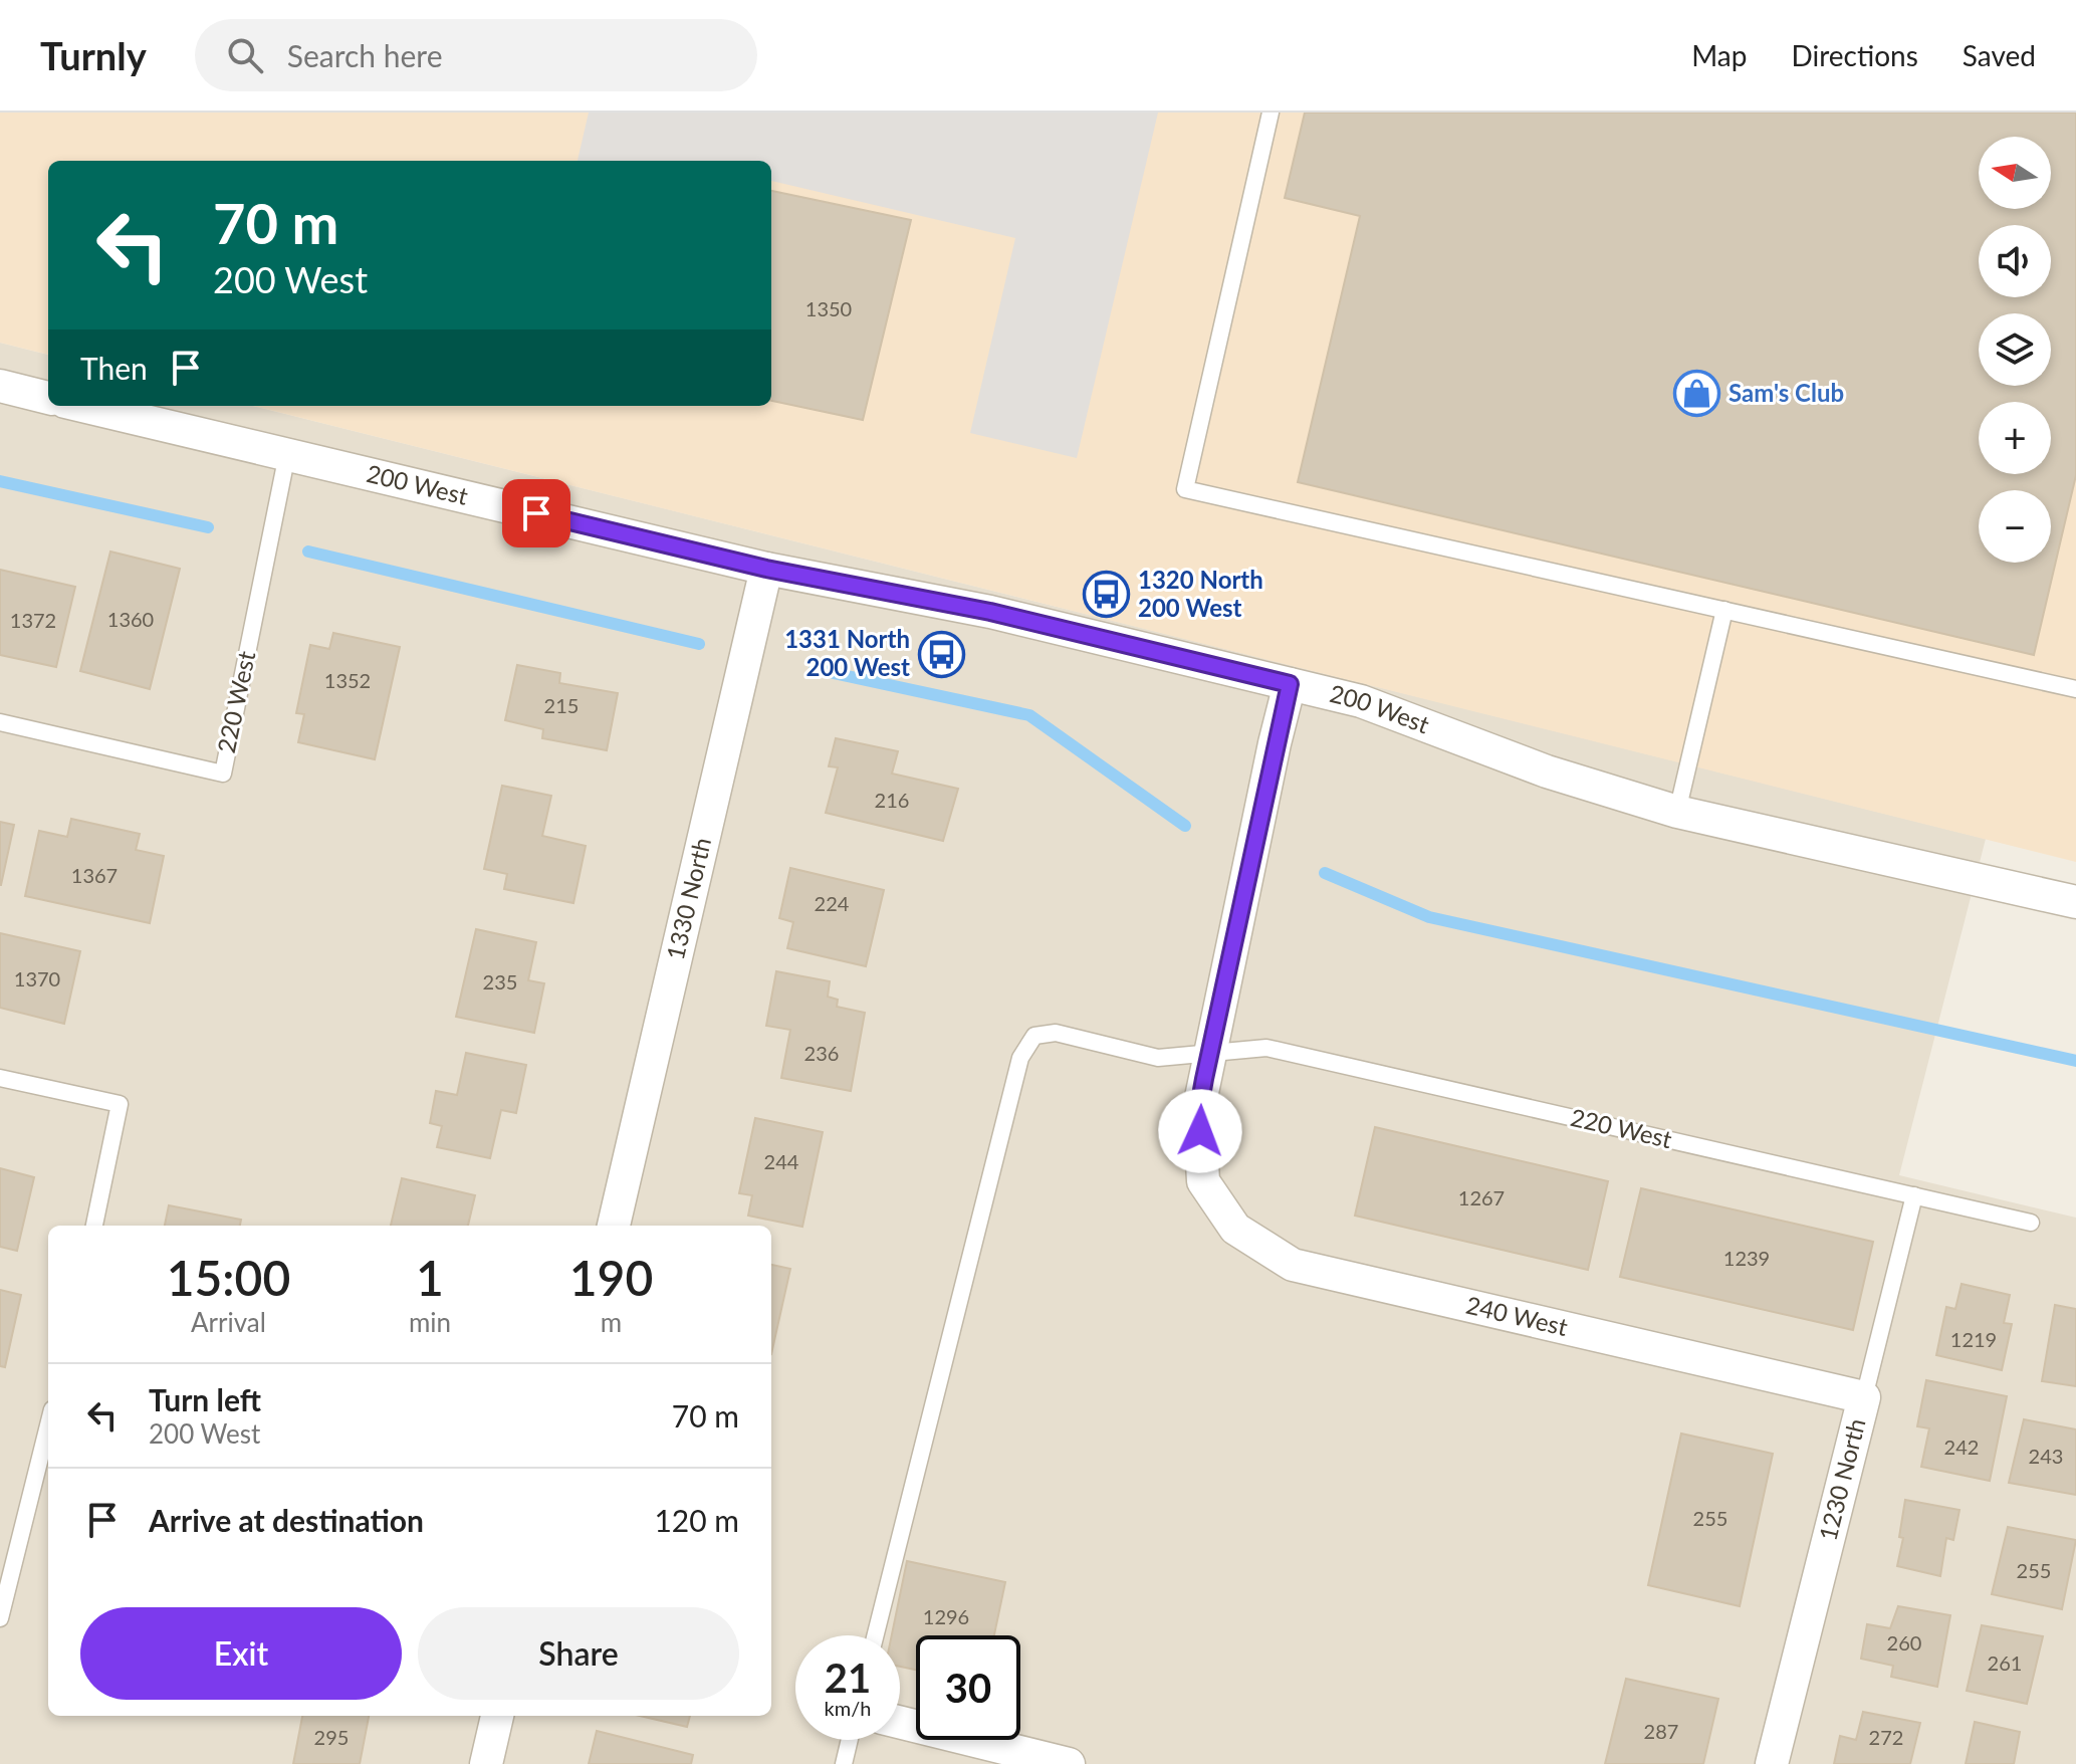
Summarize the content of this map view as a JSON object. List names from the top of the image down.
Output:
{
  "streets": {
    "street": [
      "200 West",
      "1330 North",
      "240 West",
      "1230 North"
    ],
    "lane": ["220 West"]
  },
  "crossings": [
    ["200 West", "220 West"],
    ["200 West", "1330 North"],
    ["220 West", "240 West"],
    ["220 West", "1230 North"],
    ["240 West", "1230 North"]
  ],
  "places": {
    "shop": ["Sam's Club"],
    "bus stop": ["1320 North 200 West", "1331 North 200 West"]
  },
  "house_numbers": [
    "1350",
    "1360",
    "1372",
    "1352",
    "215",
    "216",
    "1367",
    "224",
    "1370",
    "235",
    "236",
    "244",
    "1267",
    "1239",
    "1219",
    "242",
    "243",
    "255",
    "255",
    "1296",
    "260",
    "261",
    "287",
    "295",
    "272"
  ],
  "north": "left",
  "page": {
    "header": "Turnly",
    "search": "Search here",
    "nav": ["Map", "Directions", "Saved"],
    "map_buttons": ["+", "−"],
    "turn": ["70 m", "200 West"],
    "then": "Then",
    "eta": [
      "15:00",
      "Arrival",
      "1",
      "min",
      "190",
      "m"
    ],
    "list": [
      {
        "name": "Turn left",
        "note": "200 West",
        "value": "70 m"
      },
      {
        "name": "Arrive at destination",
        "value": "120 m"
      }
    ],
    "buttons": ["Exit", "Share"],
    "speed": "21 km/h",
    "limit": "30"
  }
}
